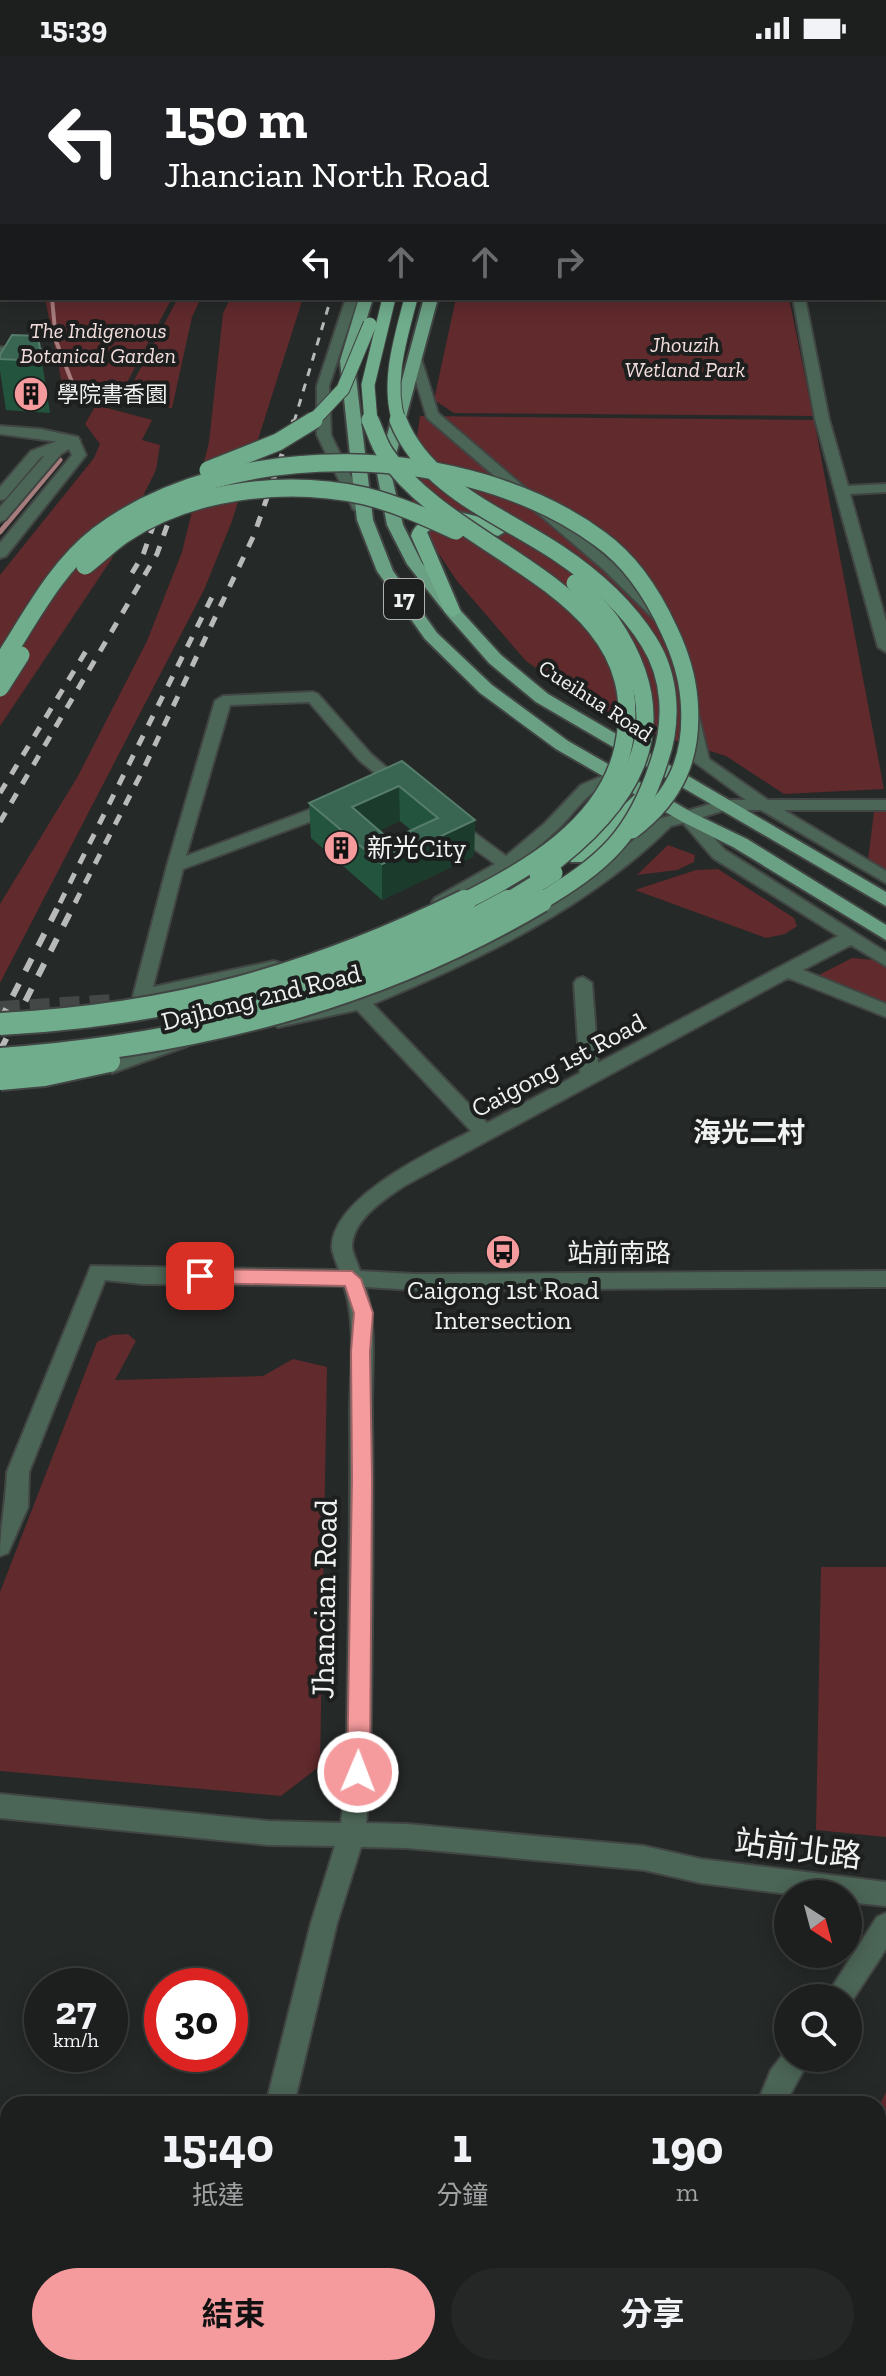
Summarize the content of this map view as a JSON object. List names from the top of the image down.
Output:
{
  "streets": {
    "main road": ["17", "Cueihua Road"],
    "street": [
      "Dajhong 2nd Road",
      "Caigong 1st Road",
      "站前南路",
      "Jhancian Road"
    ]
  },
  "crossings": [
    ["Cueihua Road", "Dajhong 2nd Road"],
    ["Cueihua Road", "Caigong 1st Road"],
    ["Caigong 1st Road", "站前南路"],
    ["Caigong 1st Road", "Jhancian Road"],
    ["站前南路", "Jhancian Road"]
  ],
  "districts": ["海光二村"],
  "parks": ["The Indigenous Botanical Garden", "Jhouzih Wetland Park"],
  "places": {
    "building": ["學院書香園", "新光City"],
    "bus stop": ["Caigong 1st Road Intersection"]
  },
  "north": "bottom right",
  "page": {
    "status": "15:39",
    "turn": ["150 m", "Jhancian North Road"],
    "speed": "27 km/h",
    "limit": "30",
    "eta": [
      "15:40",
      "抵達",
      "1",
      "分鐘",
      "190",
      "m"
    ],
    "buttons": ["結束", "分享"]
  }
}
